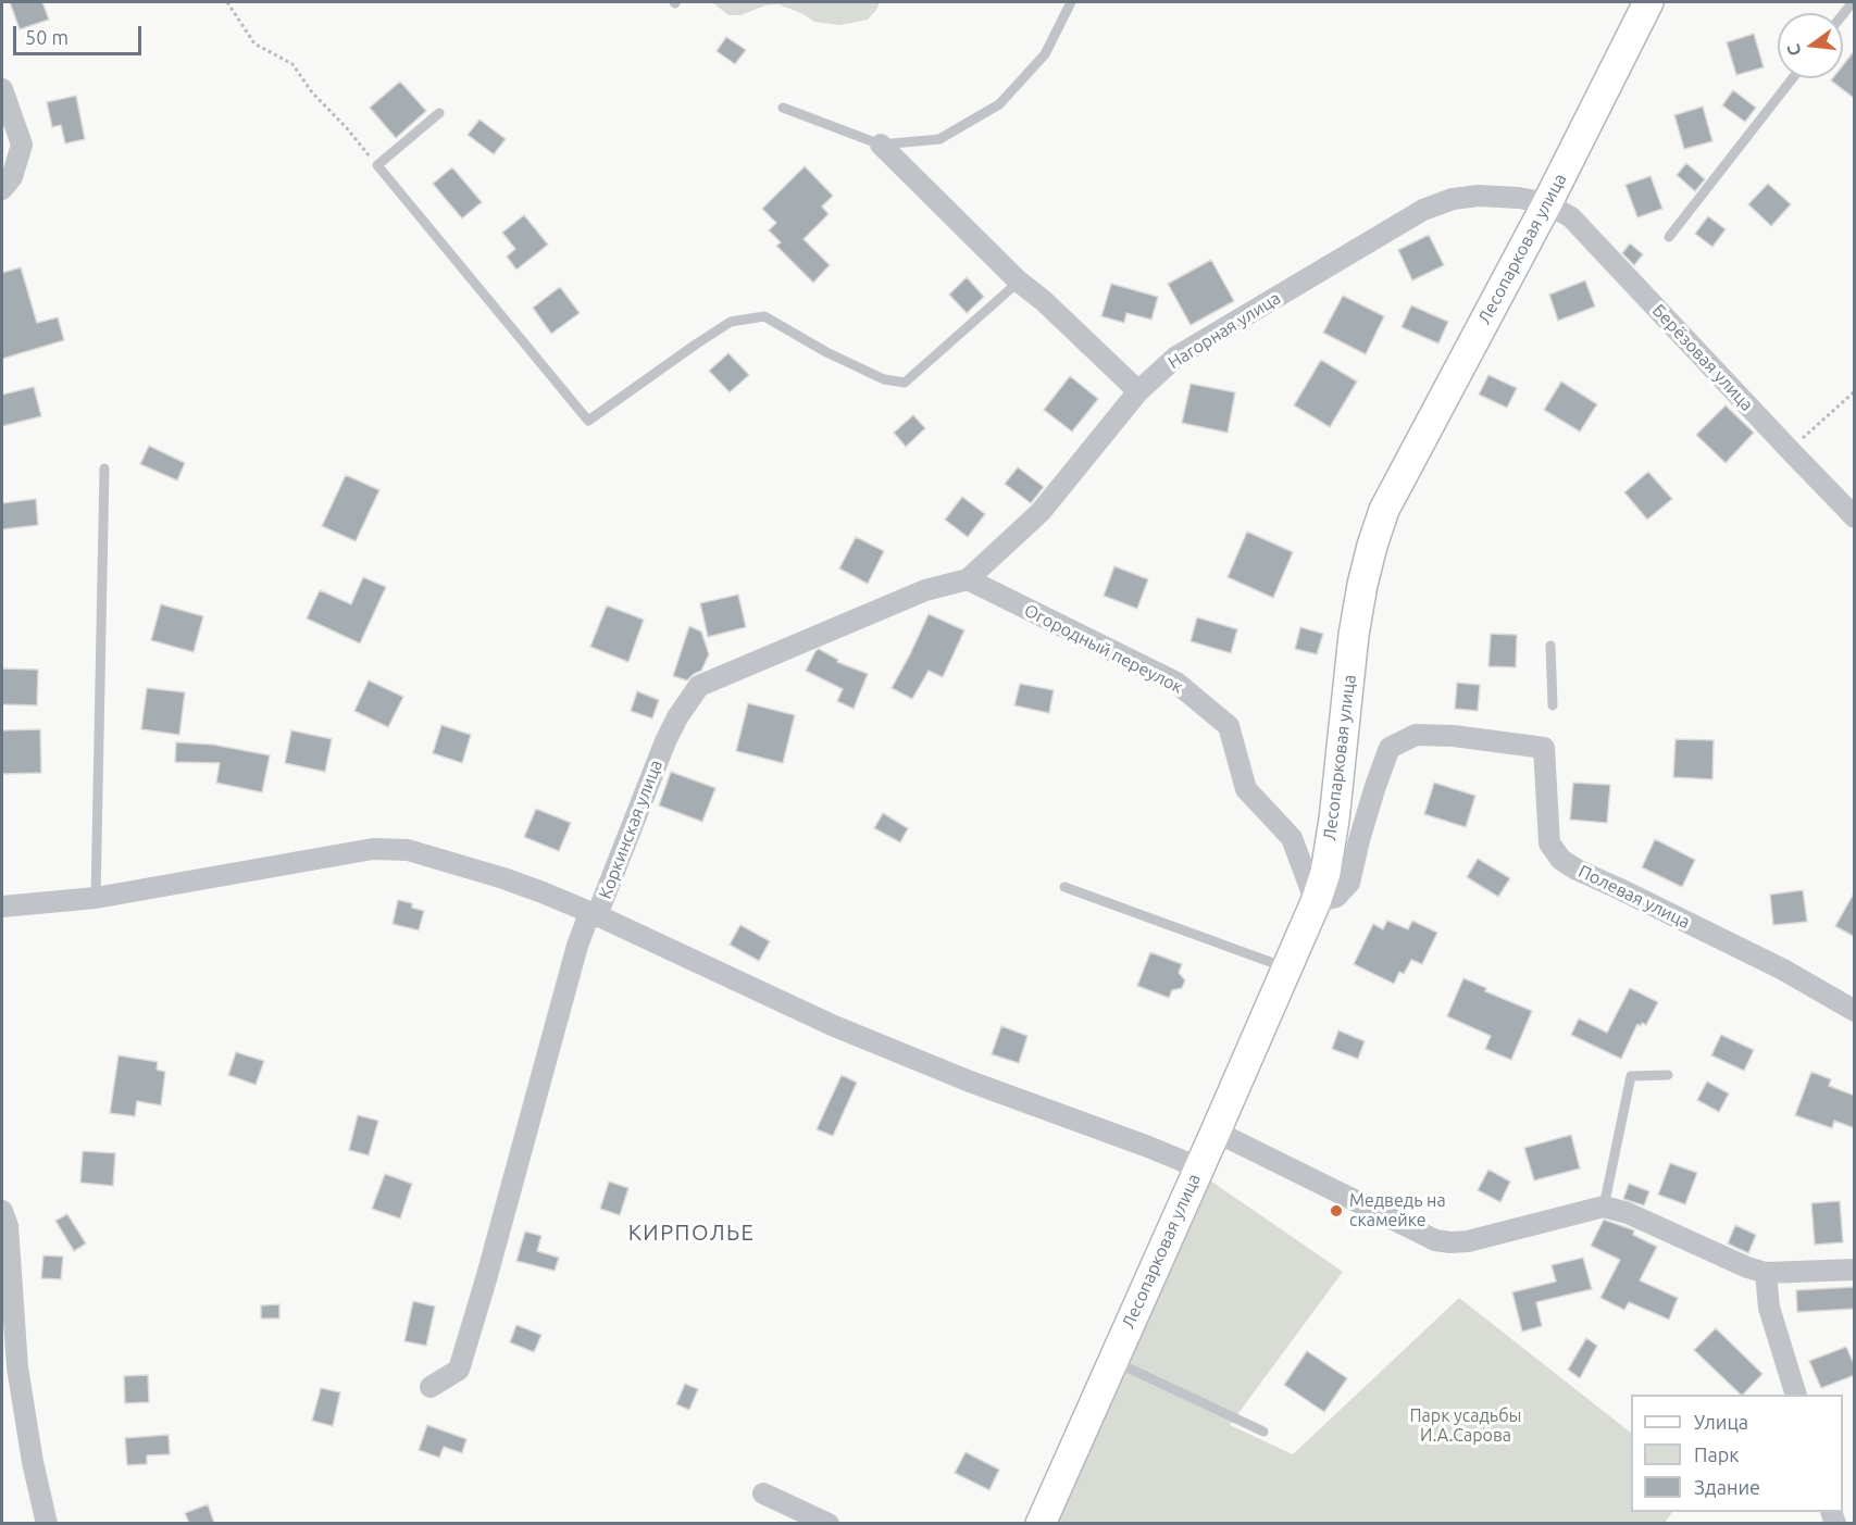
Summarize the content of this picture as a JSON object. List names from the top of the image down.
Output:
{
  "streets": {
    "street": [
      "Лесопарковая улица",
      "Нагорная улица",
      "Берёзовая улица",
      "Огородный переулок",
      "Коркинская улица",
      "Полевая улица"
    ]
  },
  "crossings": [
    ["Лесопарковая улица", "Нагорная улица"],
    ["Лесопарковая улица", "Берёзовая улица"],
    ["Лесопарковая улица", "Огородный переулок"],
    ["Лесопарковая улица", "Полевая улица"],
    ["Нагорная улица", "Берёзовая улица"],
    ["Нагорная улица", "Огородный переулок"],
    ["Нагорная улица", "Коркинская улица"],
    ["Огородный переулок", "Коркинская улица"],
    ["Огородный переулок", "Полевая улица"]
  ],
  "districts": ["КИРПОЛЬЕ"],
  "parks": ["Парк усадьбы И.А.Сарова"],
  "places": ["Медведь на скамейке"],
  "legend": ["Улица", "Парк", "Здание"],
  "scale_bar": "50 m",
  "north": "left"
}
